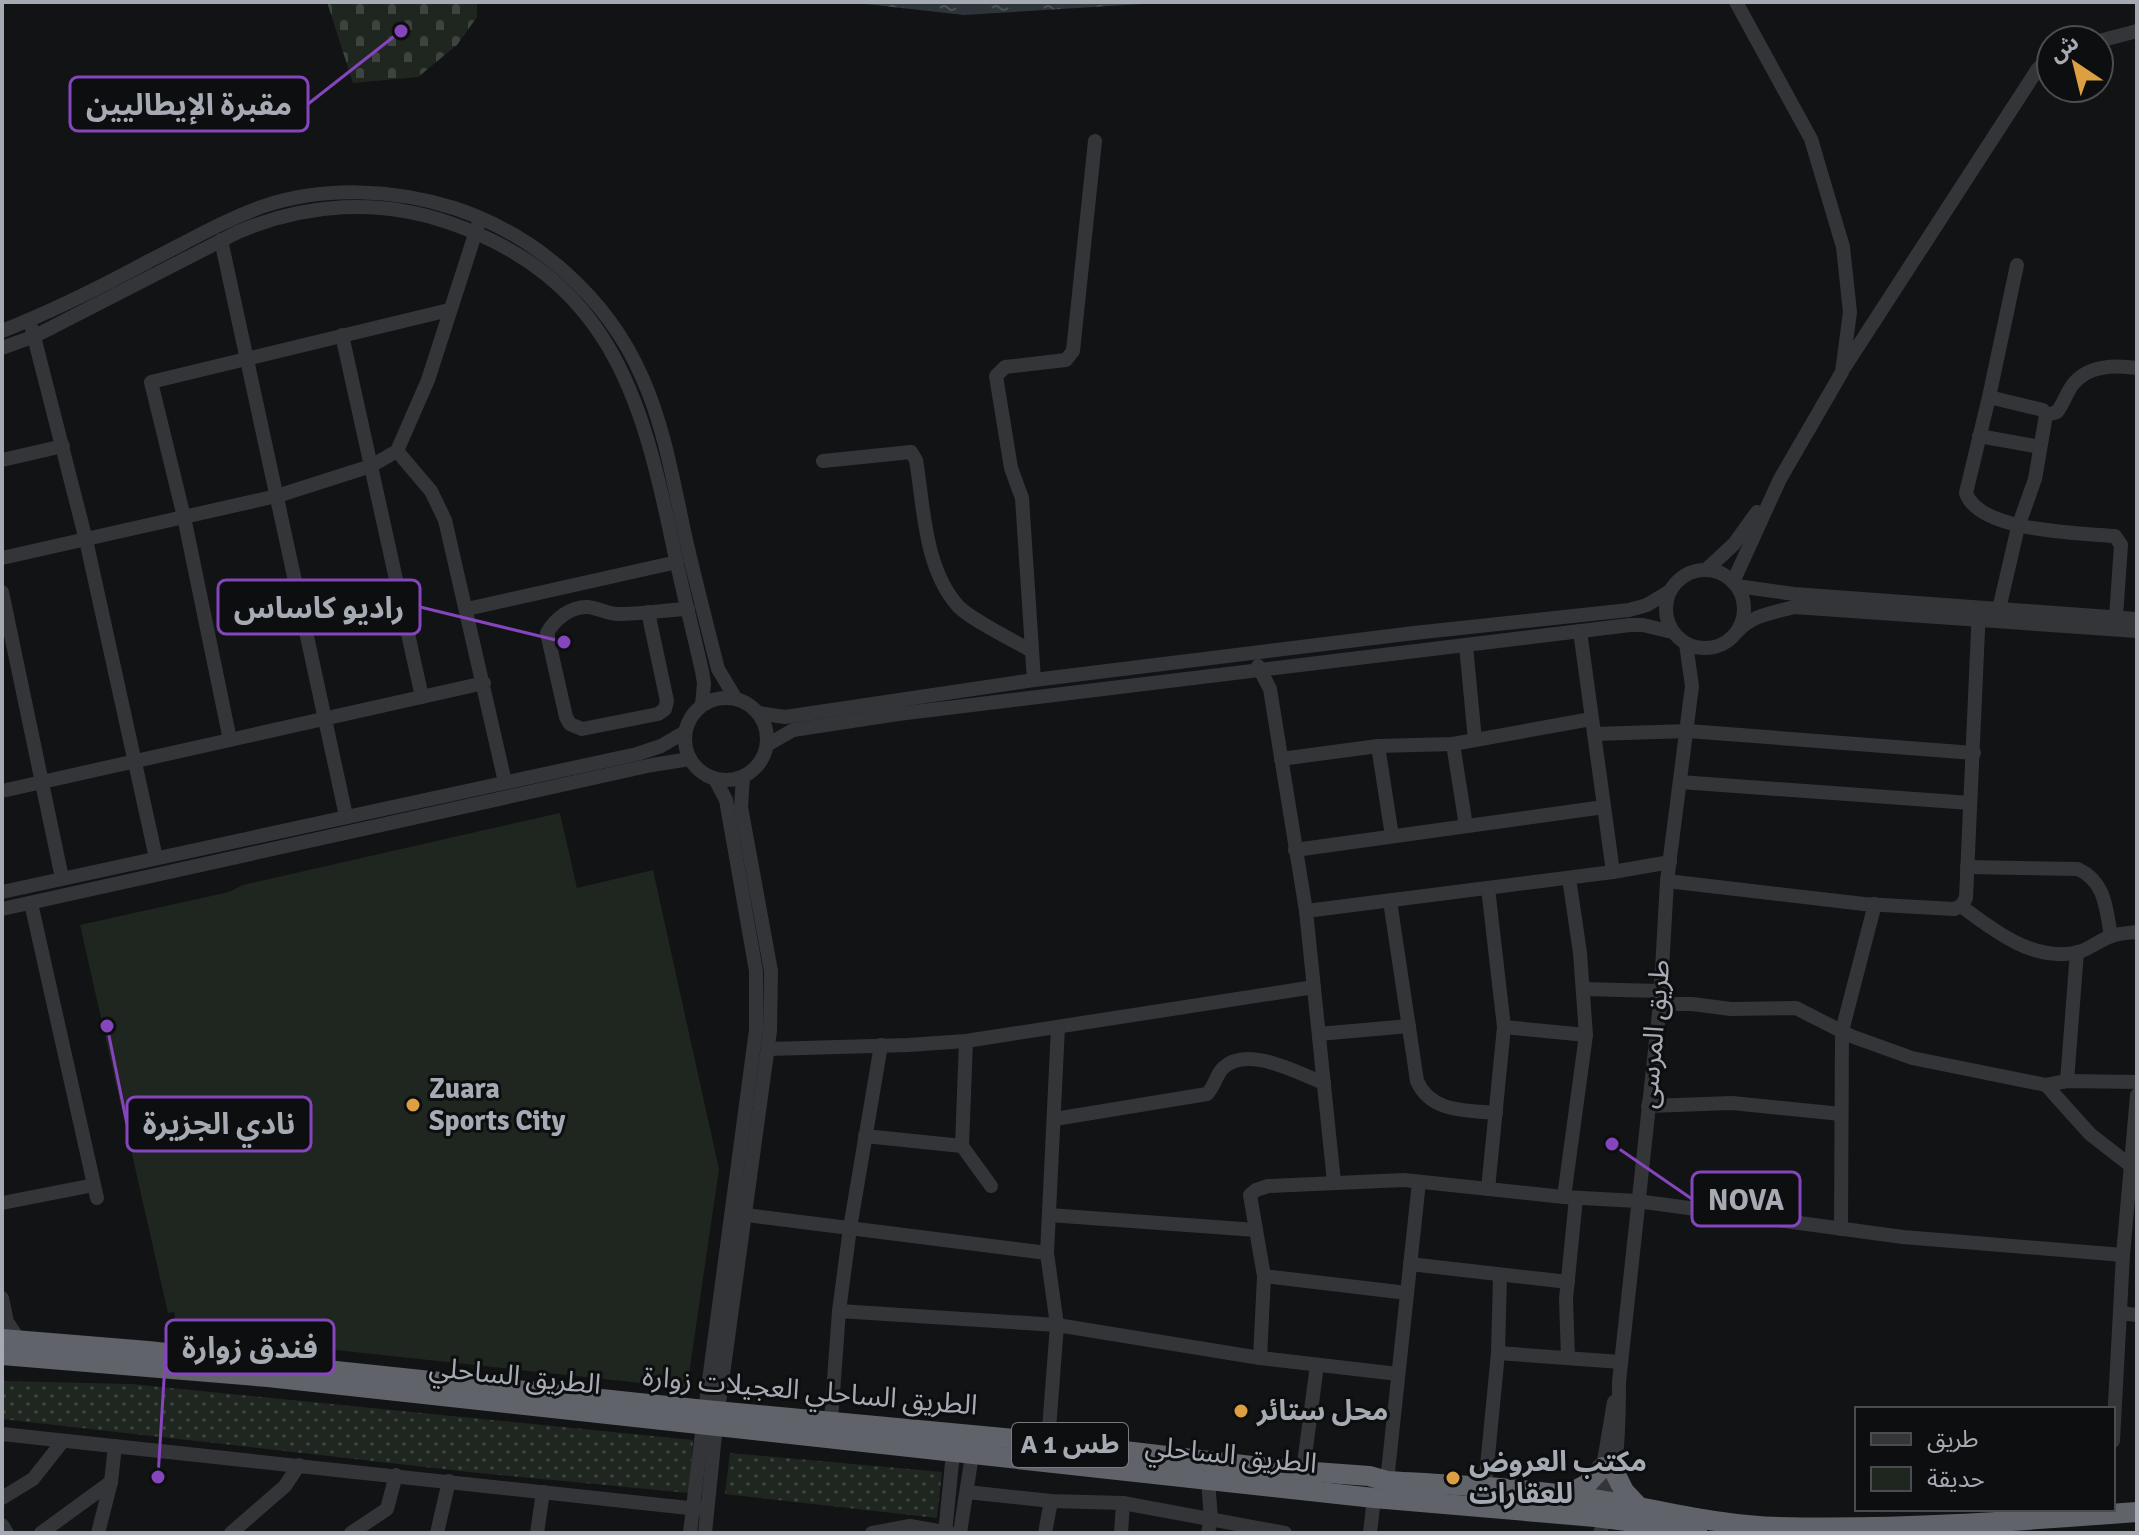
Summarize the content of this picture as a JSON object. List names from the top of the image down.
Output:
{
  "streets": {
    "highway": ["الطريق الساحلي", "الطريق الساحلي العجيلات زوارة", "A 1 طس"],
    "street": ["طريق المرسى"]
  },
  "crossings": [
    ["طريق المرسى", "الطريق الساحلي"],
    ["طريق المرسى", "الطريق الساحلي العجيلات زوارة"],
    ["الطريق الساحلي", "الطريق الساحلي العجيلات زوارة"],
    ["الطريق الساحلي العجيلات زوارة", "A 1 طس"]
  ],
  "places": [
    "مقبرة الإيطاليين",
    "راديو كاساس",
    "نادي الجزيرة",
    "Zuara Sports City",
    "NOVA",
    "محل ستائر",
    "فندق زوارة",
    "مكتب العروض للعقارات"
  ],
  "legend": ["طريق", "حديقة"],
  "north": "top left"
}
